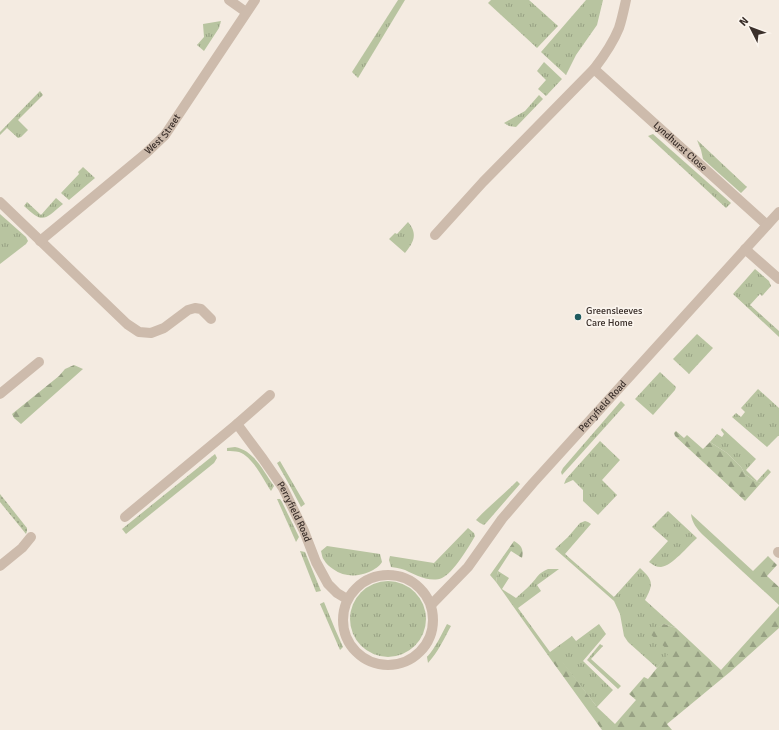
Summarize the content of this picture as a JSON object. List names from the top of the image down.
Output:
{
  "streets": {
    "street": ["West Street", "Lyndhurst Close", "Perryfield Road"]
  },
  "crossings": [
    ["Lyndhurst Close", "Perryfield Road"]
  ],
  "places": ["Greensleeves Care Home"],
  "north": "top left"
}
